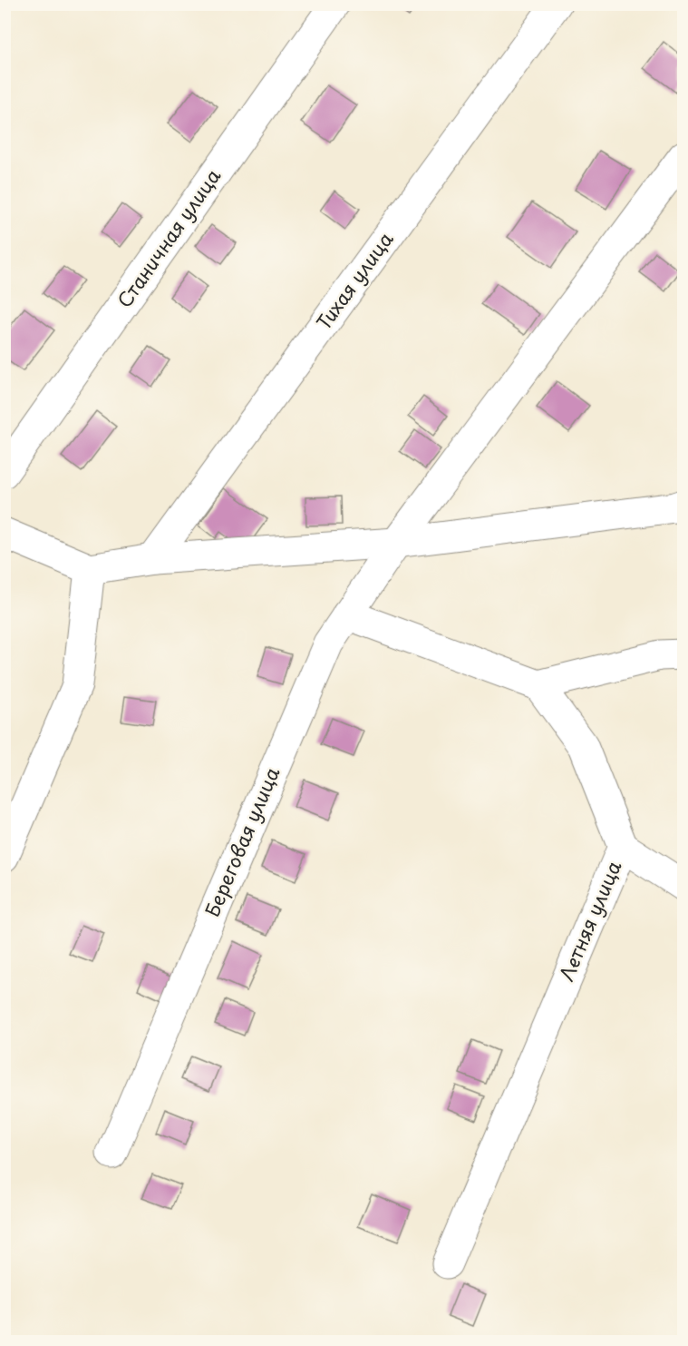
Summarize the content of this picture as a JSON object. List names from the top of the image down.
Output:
{
  "streets": {
    "street": [
      "Станичная улица",
      "Тихая улица",
      "Береговая улица",
      "Летняя улица"
    ]
  }
}
